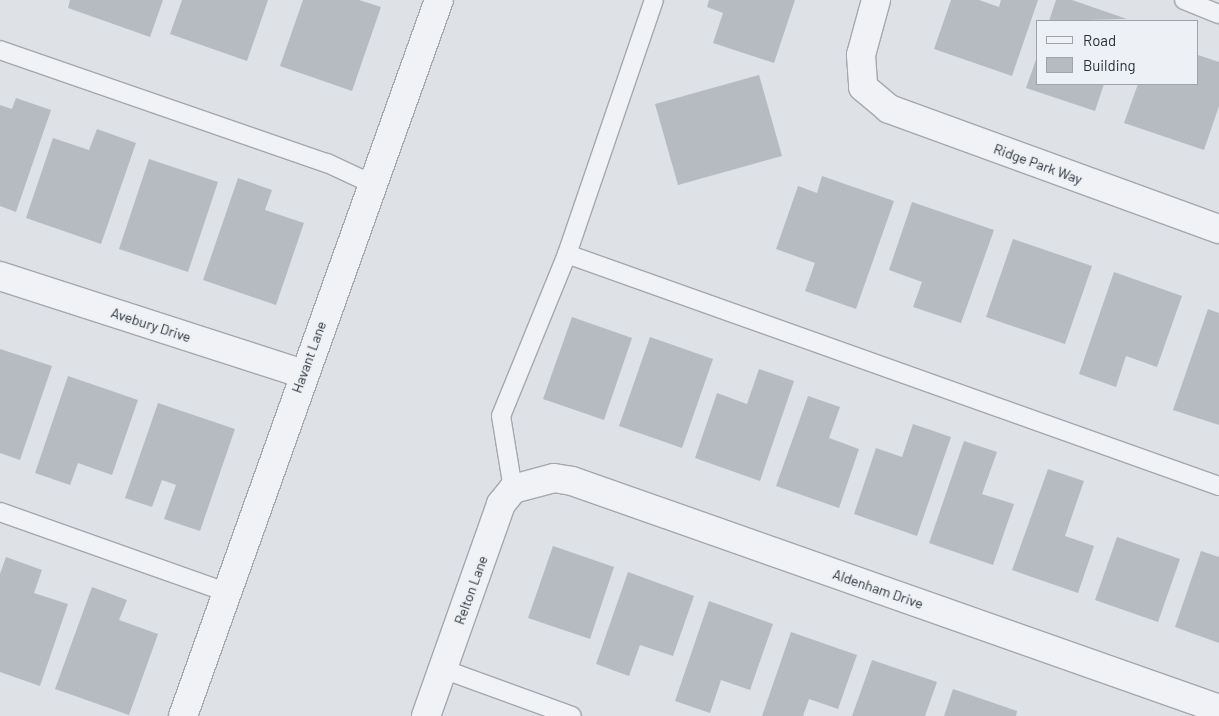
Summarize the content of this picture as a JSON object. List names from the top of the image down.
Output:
{
  "streets": {
    "street": [
      "Ridge Park Way",
      "Avebury Drive",
      "Havant Lane",
      "Aldenham Drive",
      "Relton Lane"
    ]
  },
  "crossings": [
    ["Avebury Drive", "Havant Lane"],
    ["Aldenham Drive", "Relton Lane"]
  ],
  "legend": ["Road", "Building"]
}
